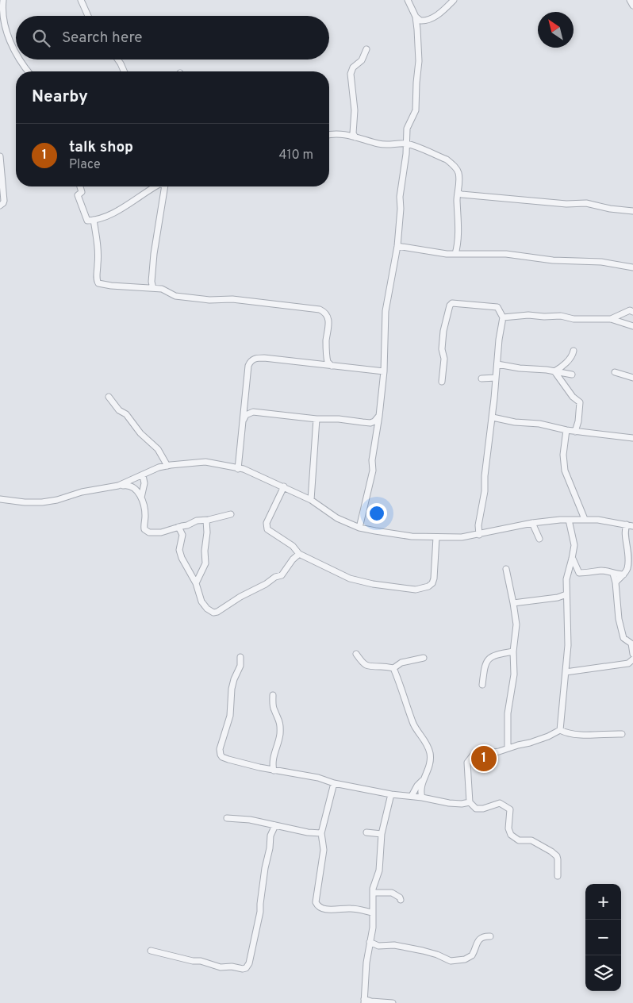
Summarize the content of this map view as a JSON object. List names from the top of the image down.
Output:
{
  "north": "top left",
  "page": {
    "search": "Search here",
    "heading": "Nearby",
    "list": [
      {
        "mark": "1",
        "name": "talk shop",
        "note": "Place",
        "value": "410 m"
      }
    ],
    "pins": "1",
    "map_buttons": ["+", "−"]
  }
}
